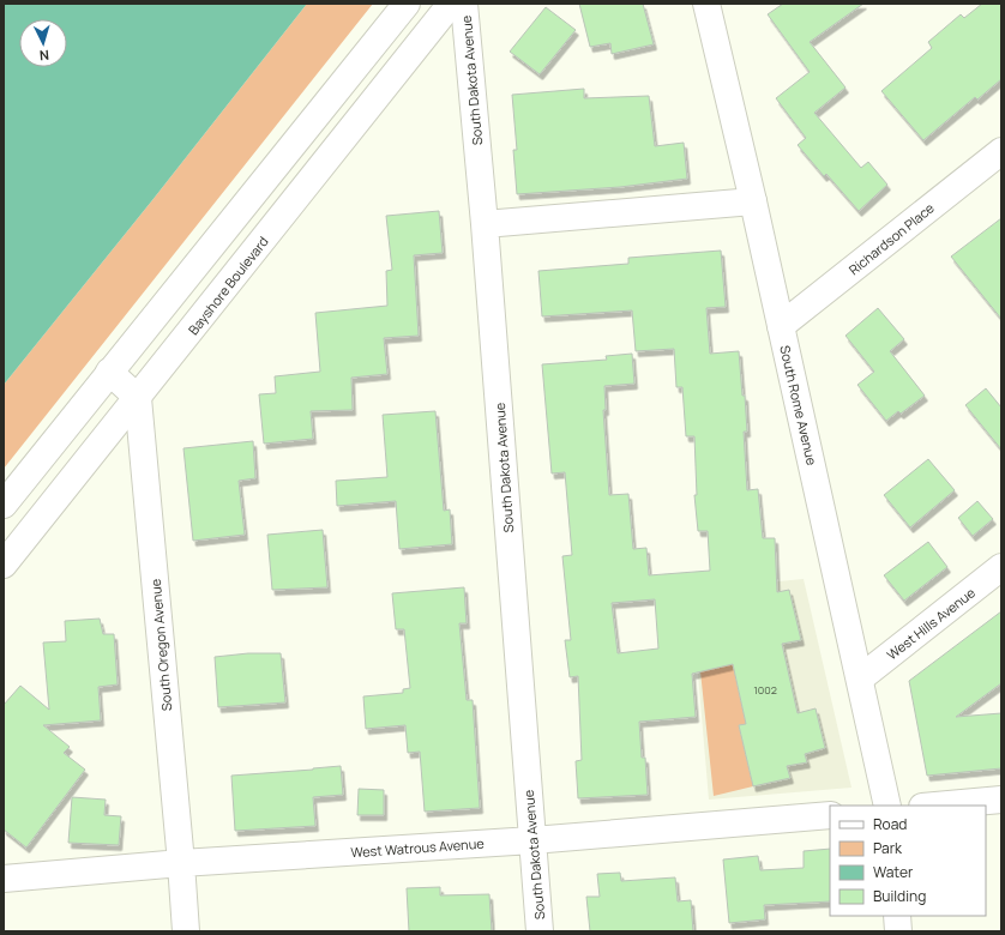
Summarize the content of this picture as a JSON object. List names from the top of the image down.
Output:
{
  "streets": {
    "street": [
      "South Dakota Avenue",
      "Richardson Place",
      "Bayshore Boulevard",
      "South Rome Avenue",
      "West Hills Avenue",
      "South Oregon Avenue",
      "West Watrous Avenue"
    ]
  },
  "crossings": [
    ["South Dakota Avenue", "West Watrous Avenue"],
    ["Richardson Place", "South Rome Avenue"],
    ["Bayshore Boulevard", "South Oregon Avenue"],
    ["South Rome Avenue", "West Hills Avenue"],
    ["South Oregon Avenue", "West Watrous Avenue"]
  ],
  "house_numbers": ["1002"],
  "legend": [
    "Road",
    "Park",
    "Water",
    "Building"
  ],
  "north": "bottom"
}
